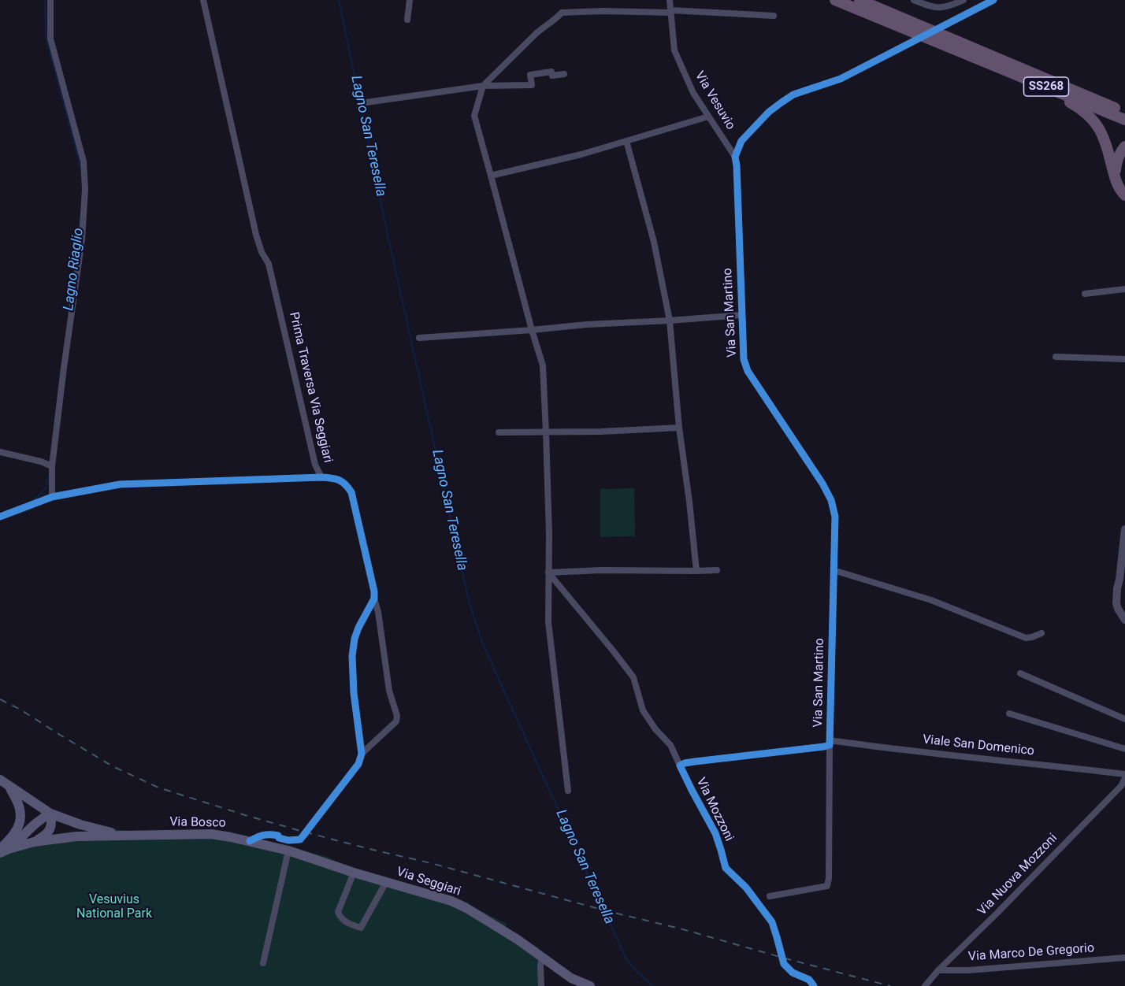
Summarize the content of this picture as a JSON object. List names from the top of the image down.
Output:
{
  "streets": {
    "highway": ["SS268"],
    "main road": ["Via Bosco", "Via Seggiari"],
    "street": [
      "Via Vesuvio",
      "Via San Martino",
      "Prima Traversa Via Seggiari",
      "Viale San Domenico",
      "Via Mozzoni",
      "Via Nuova Mozzoni",
      "Via Marco De Gregorio"
    ]
  },
  "crossings": [
    ["Via Vesuvio", "Via San Martino"],
    ["Via San Martino", "Viale San Domenico"],
    ["Via San Martino", "Via Mozzoni"],
    ["Viale San Domenico", "Via Mozzoni"],
    ["Via Bosco", "Via Seggiari"],
    ["Via Nuova Mozzoni", "Via Marco De Gregorio"]
  ],
  "water": ["Lagno San Teresella", "Lagno Riaglio"],
  "parks": ["Vesuvius National Park"]
}
